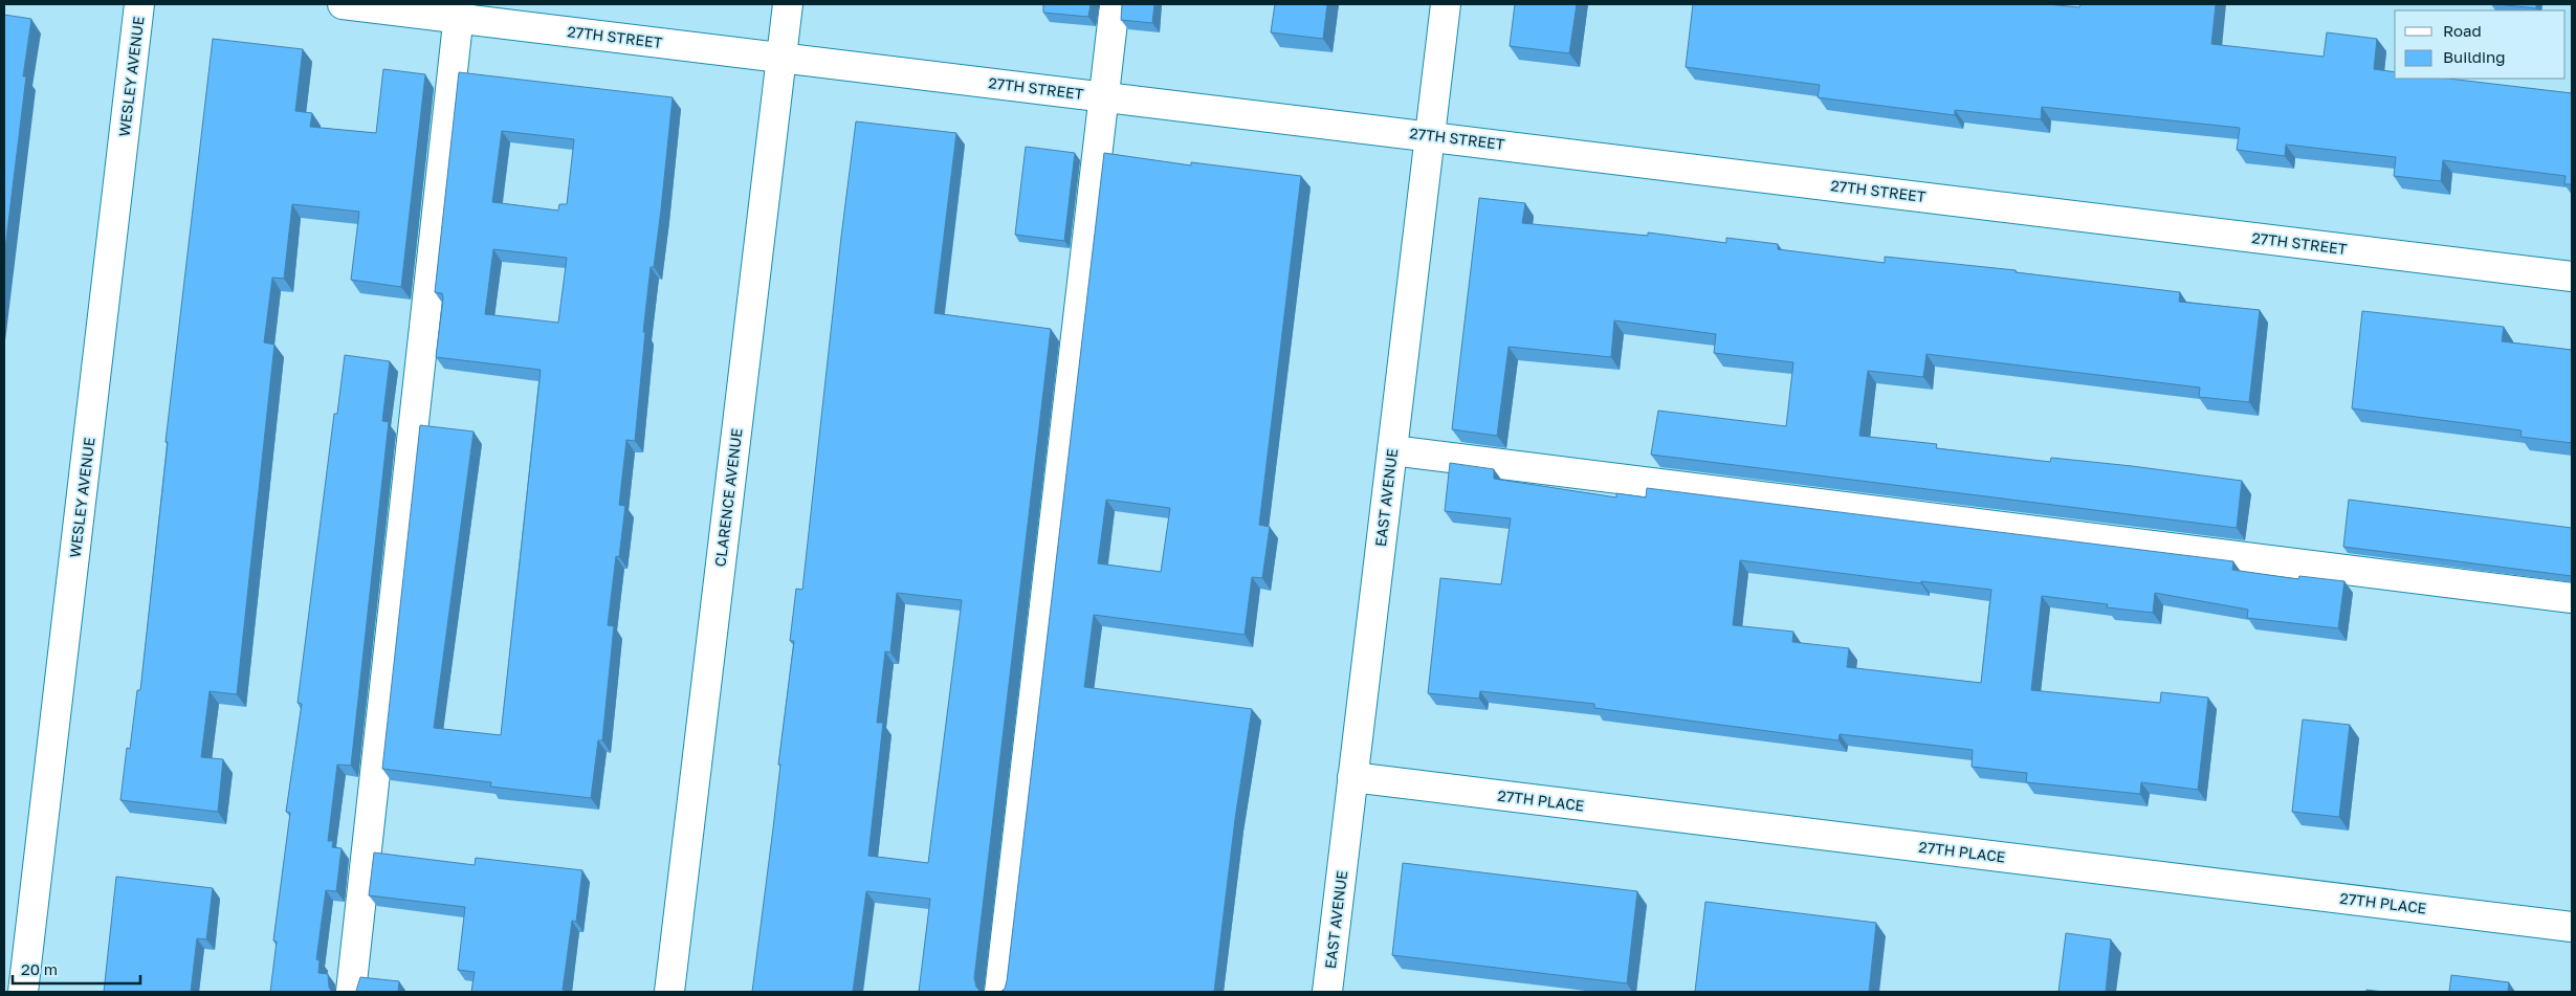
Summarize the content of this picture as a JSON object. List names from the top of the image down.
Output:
{
  "streets": {
    "street": [
      "27TH STREET",
      "WESLEY AVENUE",
      "CLARENCE AVENUE",
      "EAST AVENUE",
      "27TH PLACE"
    ]
  },
  "crossings": [
    ["27TH STREET", "CLARENCE AVENUE"],
    ["27TH STREET", "EAST AVENUE"],
    ["EAST AVENUE", "27TH PLACE"]
  ],
  "legend": ["Road", "Building"],
  "scale_bar": "20 m"
}
